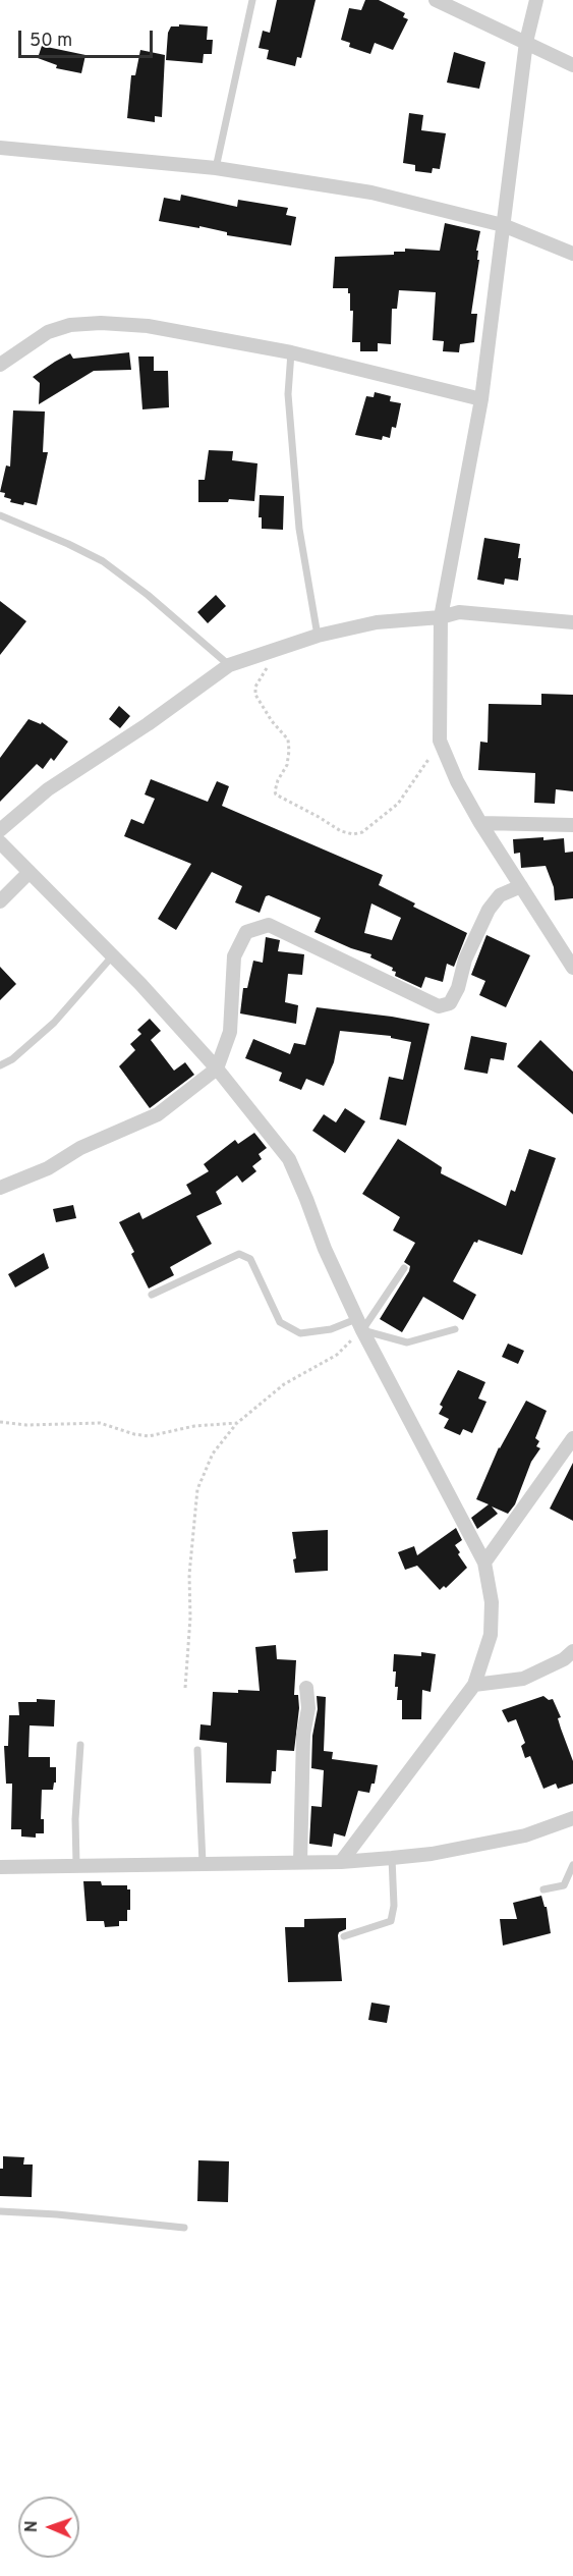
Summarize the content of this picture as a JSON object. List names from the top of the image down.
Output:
{
  "scale_bar": "50 m",
  "north": "left"
}
